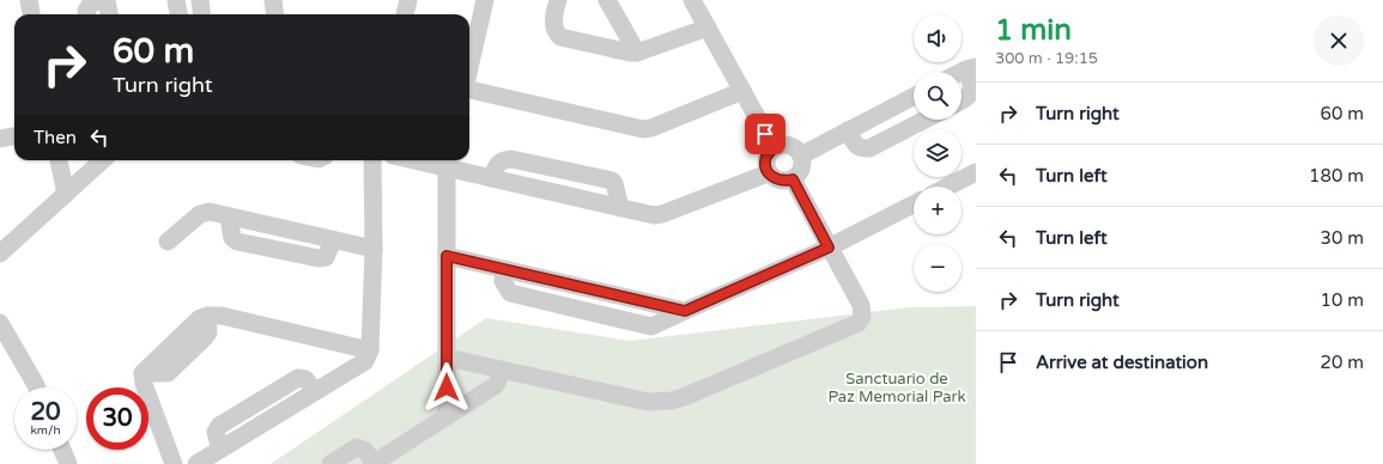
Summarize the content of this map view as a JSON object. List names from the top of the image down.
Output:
{
  "parks": ["Sanctuario de Paz Memorial Park"],
  "page": {
    "heading": ["1 min", "300 m · 19:15"],
    "map_buttons": ["+", "−"],
    "turn": ["60 m", "Turn right"],
    "list": [
      {
        "name": "Turn right",
        "value": "60 m"
      },
      {
        "name": "Turn left",
        "value": "180 m"
      },
      {
        "name": "Turn left",
        "value": "30 m"
      },
      {
        "name": "Turn right",
        "value": "10 m"
      },
      {
        "name": "Arrive at destination",
        "value": "20 m"
      }
    ],
    "then": "Then",
    "speed": "20 km/h",
    "limit": "30"
  }
}
